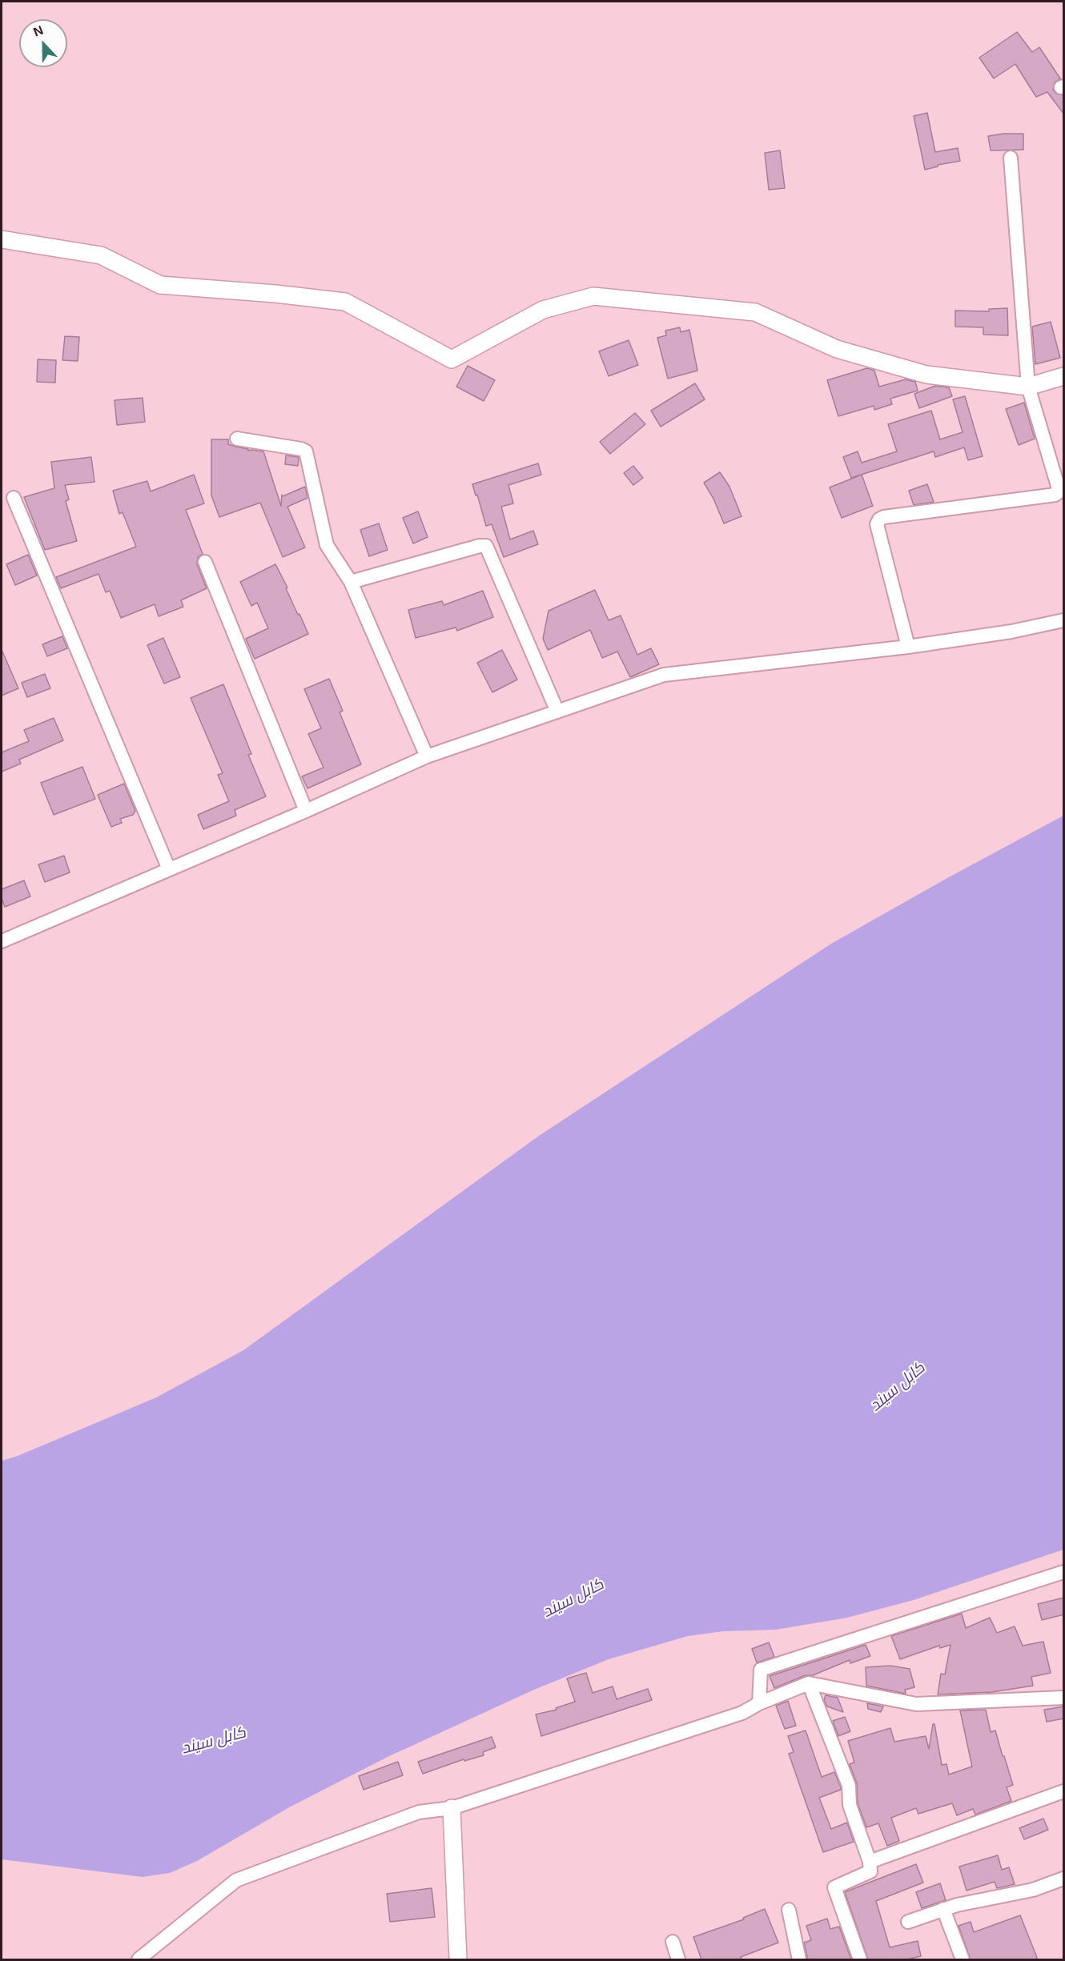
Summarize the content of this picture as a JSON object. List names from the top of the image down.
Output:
{
  "water": ["کابل سيند"],
  "north": "top"
}
